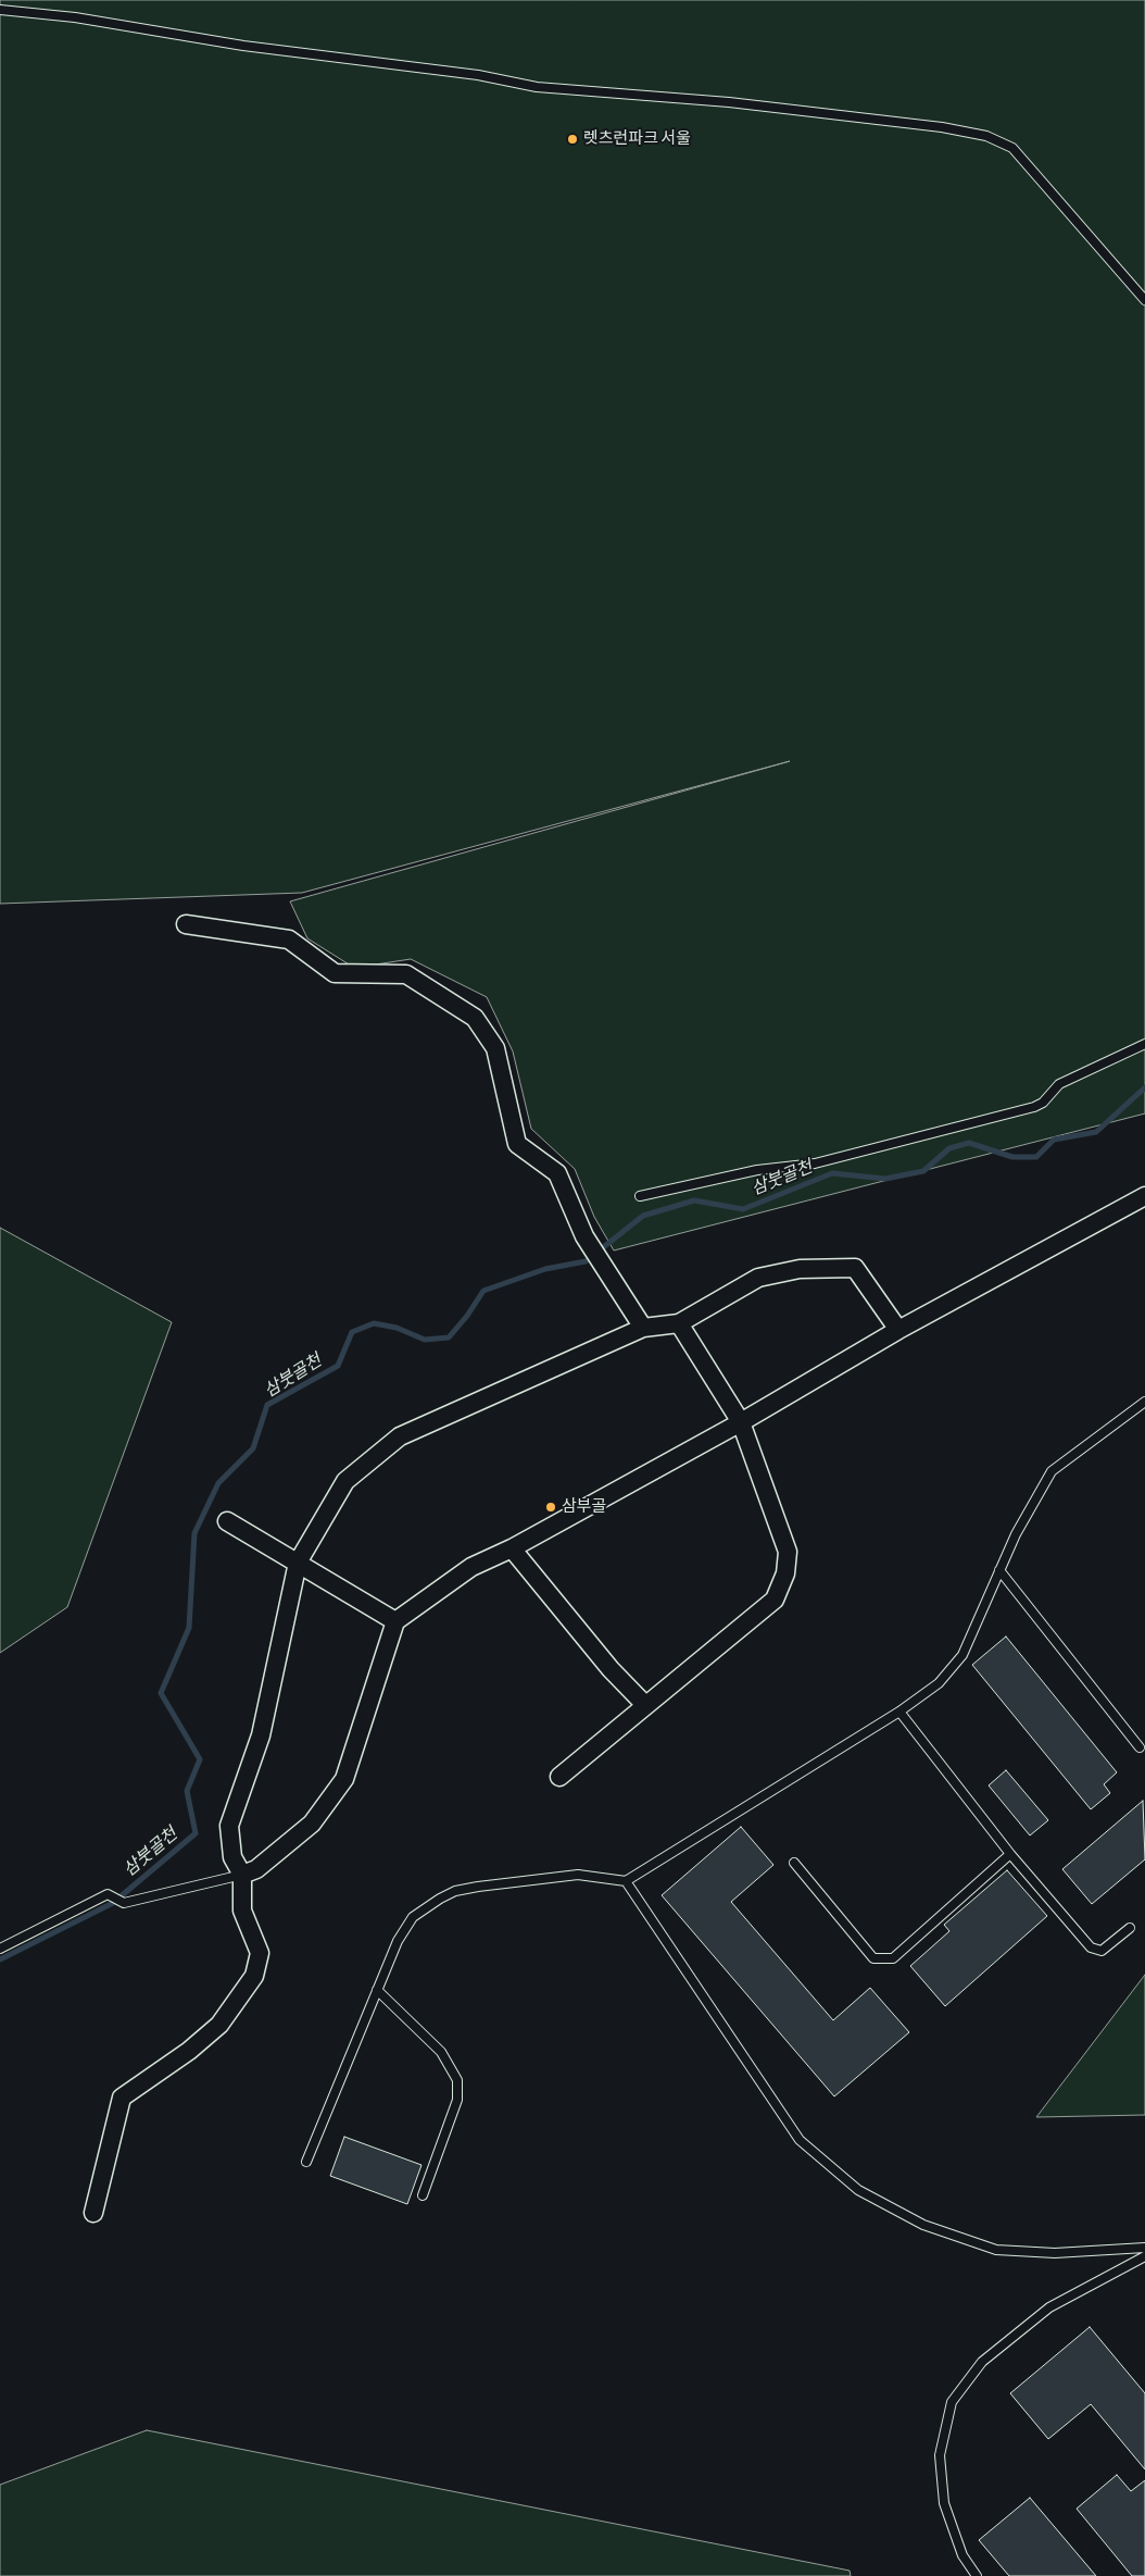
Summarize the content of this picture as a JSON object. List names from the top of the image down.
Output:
{
  "water": ["삼붓골천"],
  "places": ["렛츠런파크 서울", "삼부골"]
}
